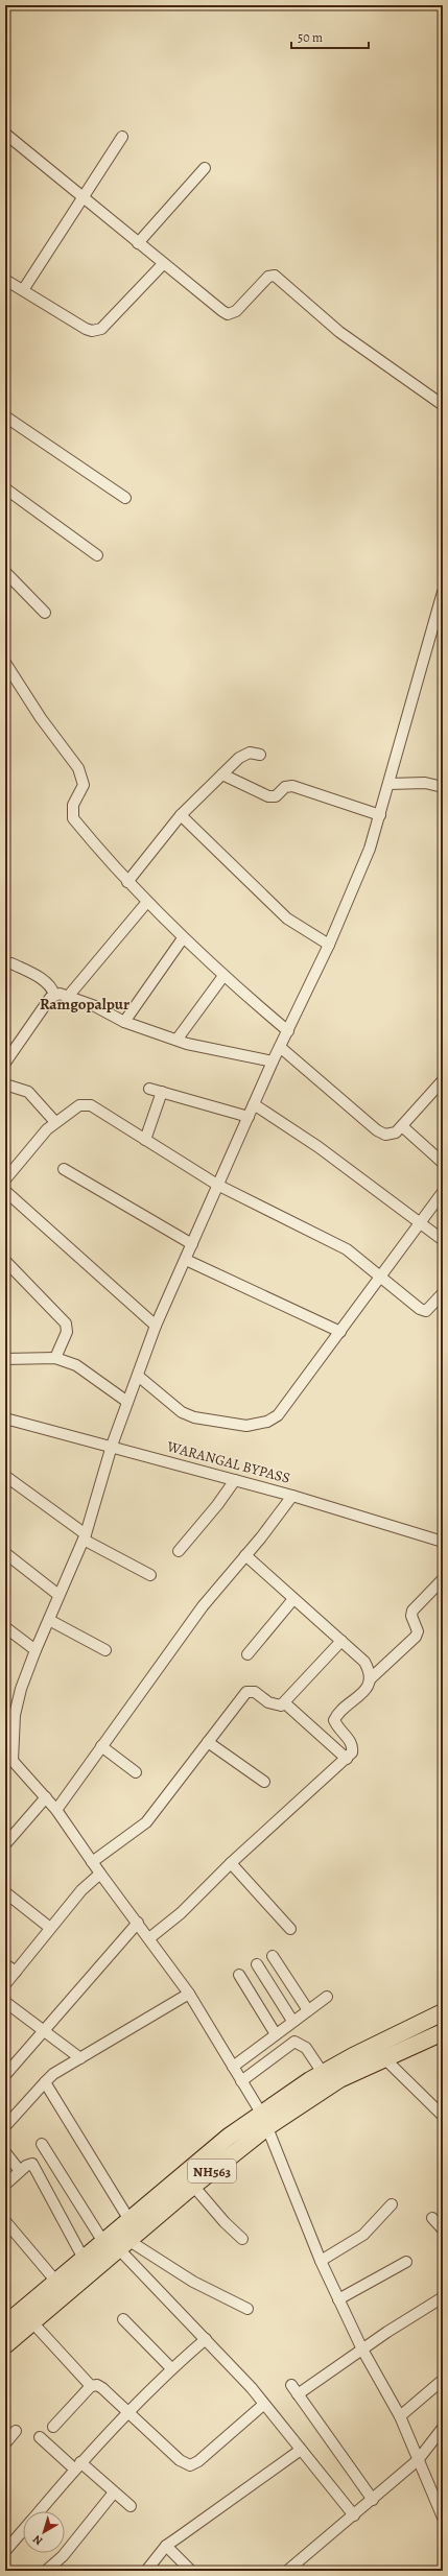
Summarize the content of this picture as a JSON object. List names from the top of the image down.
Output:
{
  "streets": {
    "highway": ["NH563"],
    "street": ["WARANGAL BYPASS"]
  },
  "districts": ["Ramgopalpur"],
  "scale_bar": "50 m",
  "north": "bottom left"
}
